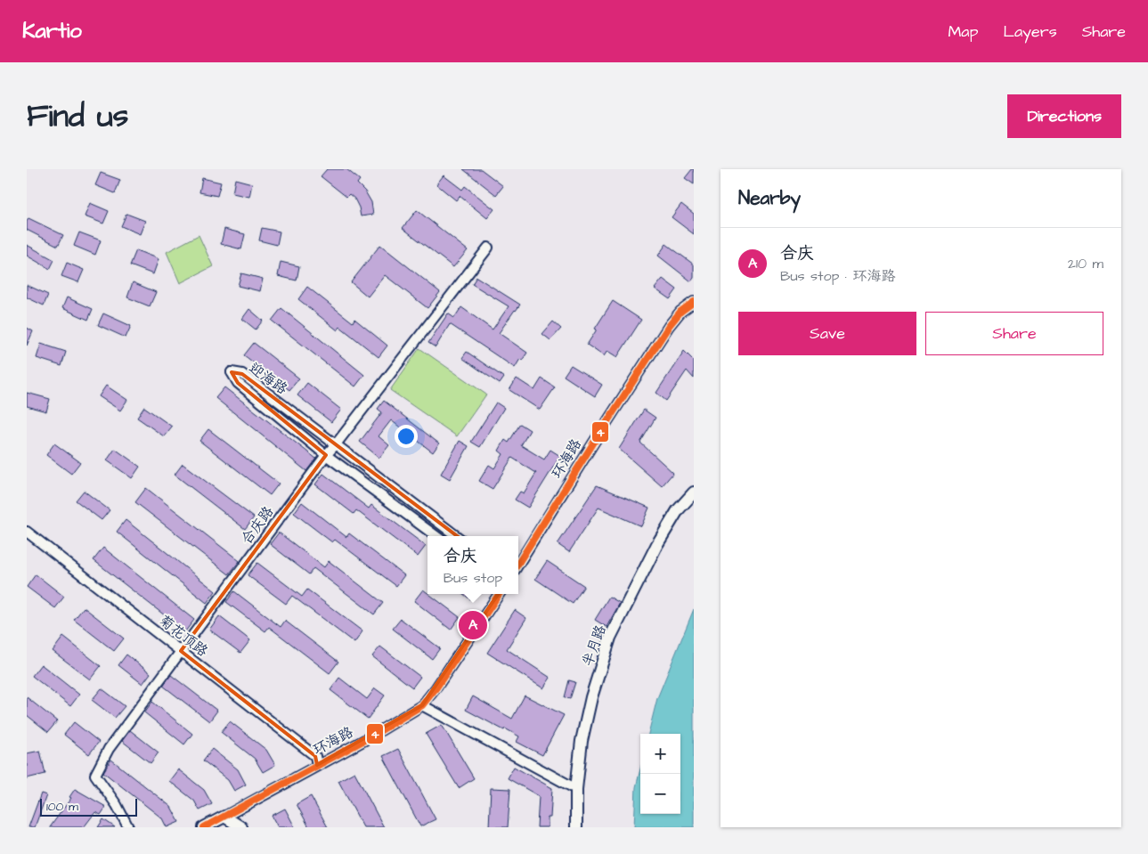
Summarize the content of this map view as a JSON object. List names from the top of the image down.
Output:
{
  "streets": {
    "main road": ["环海路", "半月路"],
    "street": ["迎海路", "合庆路", "菊花顶路"]
  },
  "crossings": [
    ["迎海路", "合庆路"],
    ["环海路", "菊花顶路"],
    ["合庆路", "菊花顶路"]
  ],
  "lines": ["transit line 4"],
  "scale_bar": "100 m",
  "page": {
    "header": "Kartio",
    "nav": ["Map", "Layers", "Share"],
    "title": "Find us",
    "buttons": [
      "Directions",
      ["Save", "Share"]
    ],
    "heading": "Nearby",
    "list": [
      {
        "mark": "A",
        "name": "合庆",
        "note": "Bus stop · 环海路",
        "value": "210 m"
      }
    ],
    "popup": ["合庆", "Bus stop"],
    "pins": "A",
    "map_buttons": ["+", "−"],
    "scale": "100 m"
  }
}
